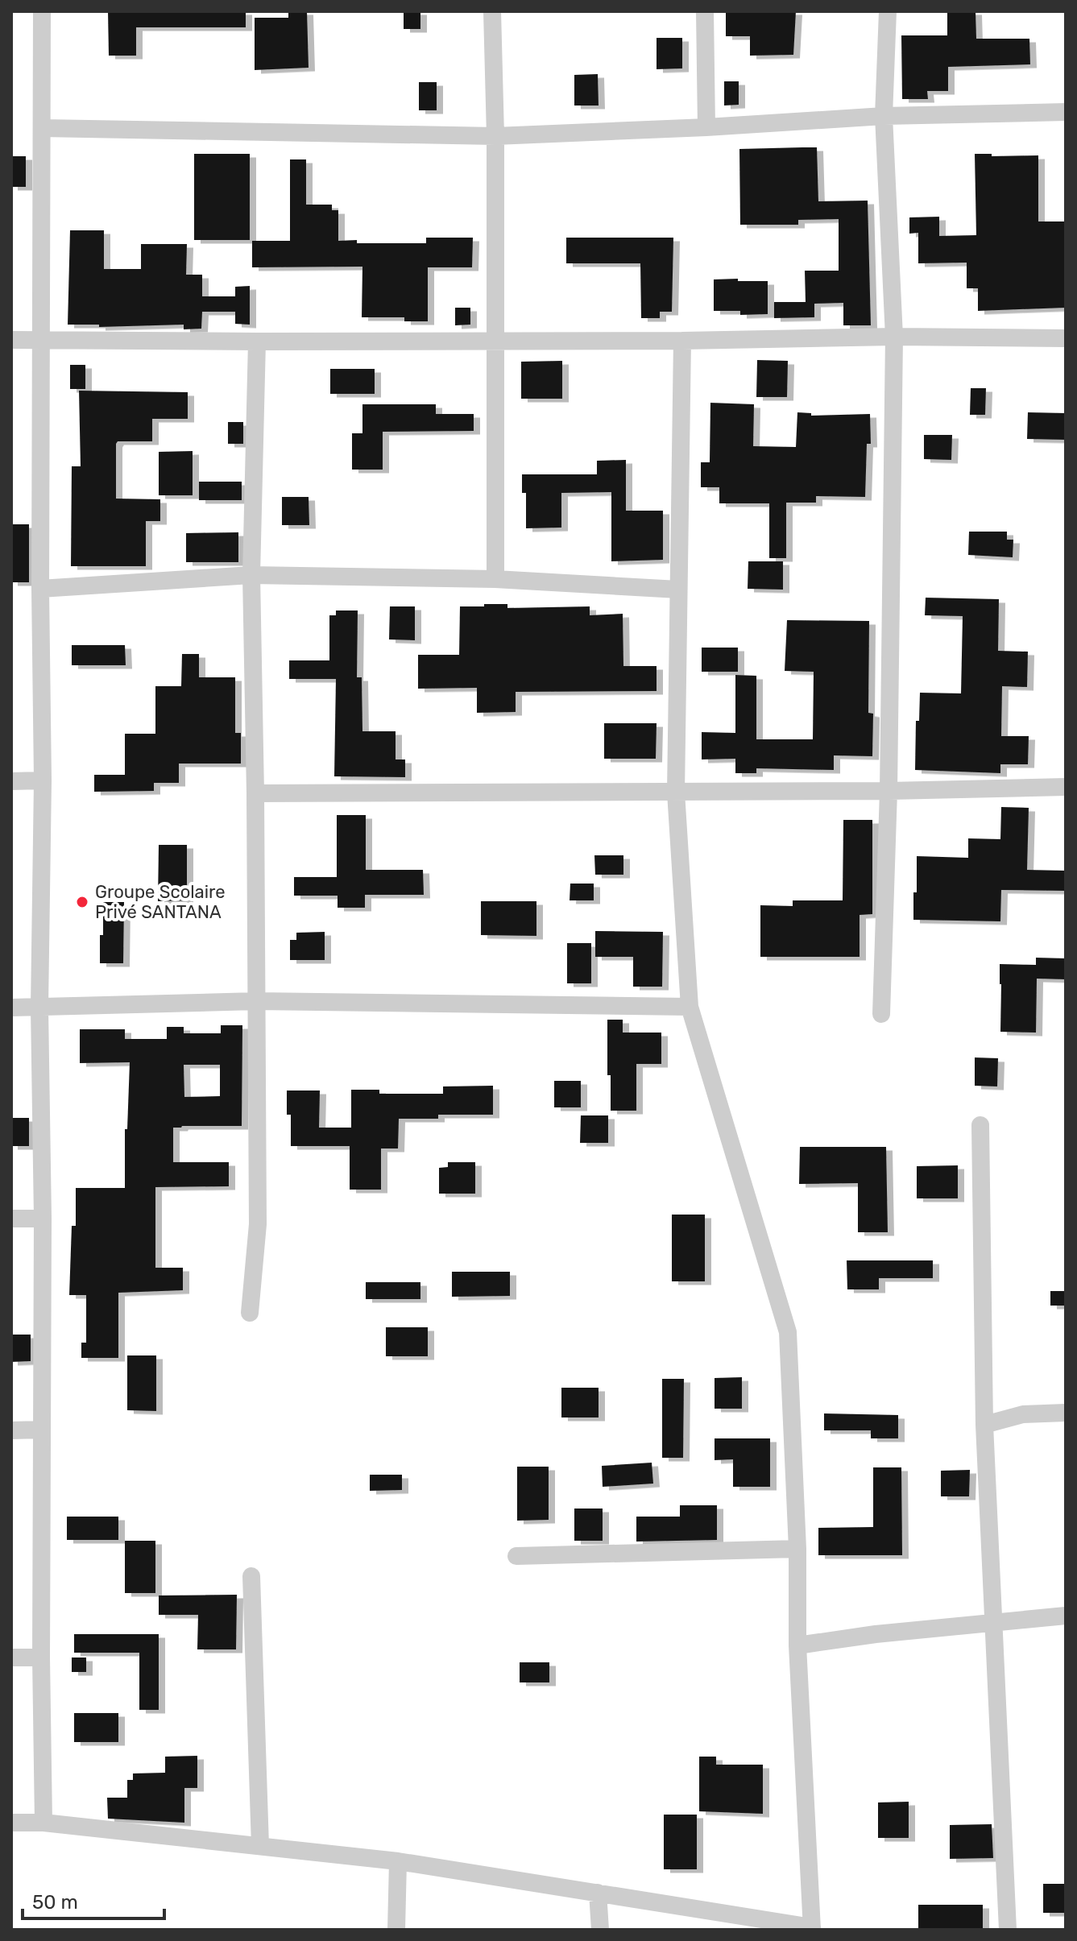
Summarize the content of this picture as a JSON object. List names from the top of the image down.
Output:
{
  "places": ["Groupe Scolaire Privé SANTANA"],
  "scale_bar": "50 m"
}
